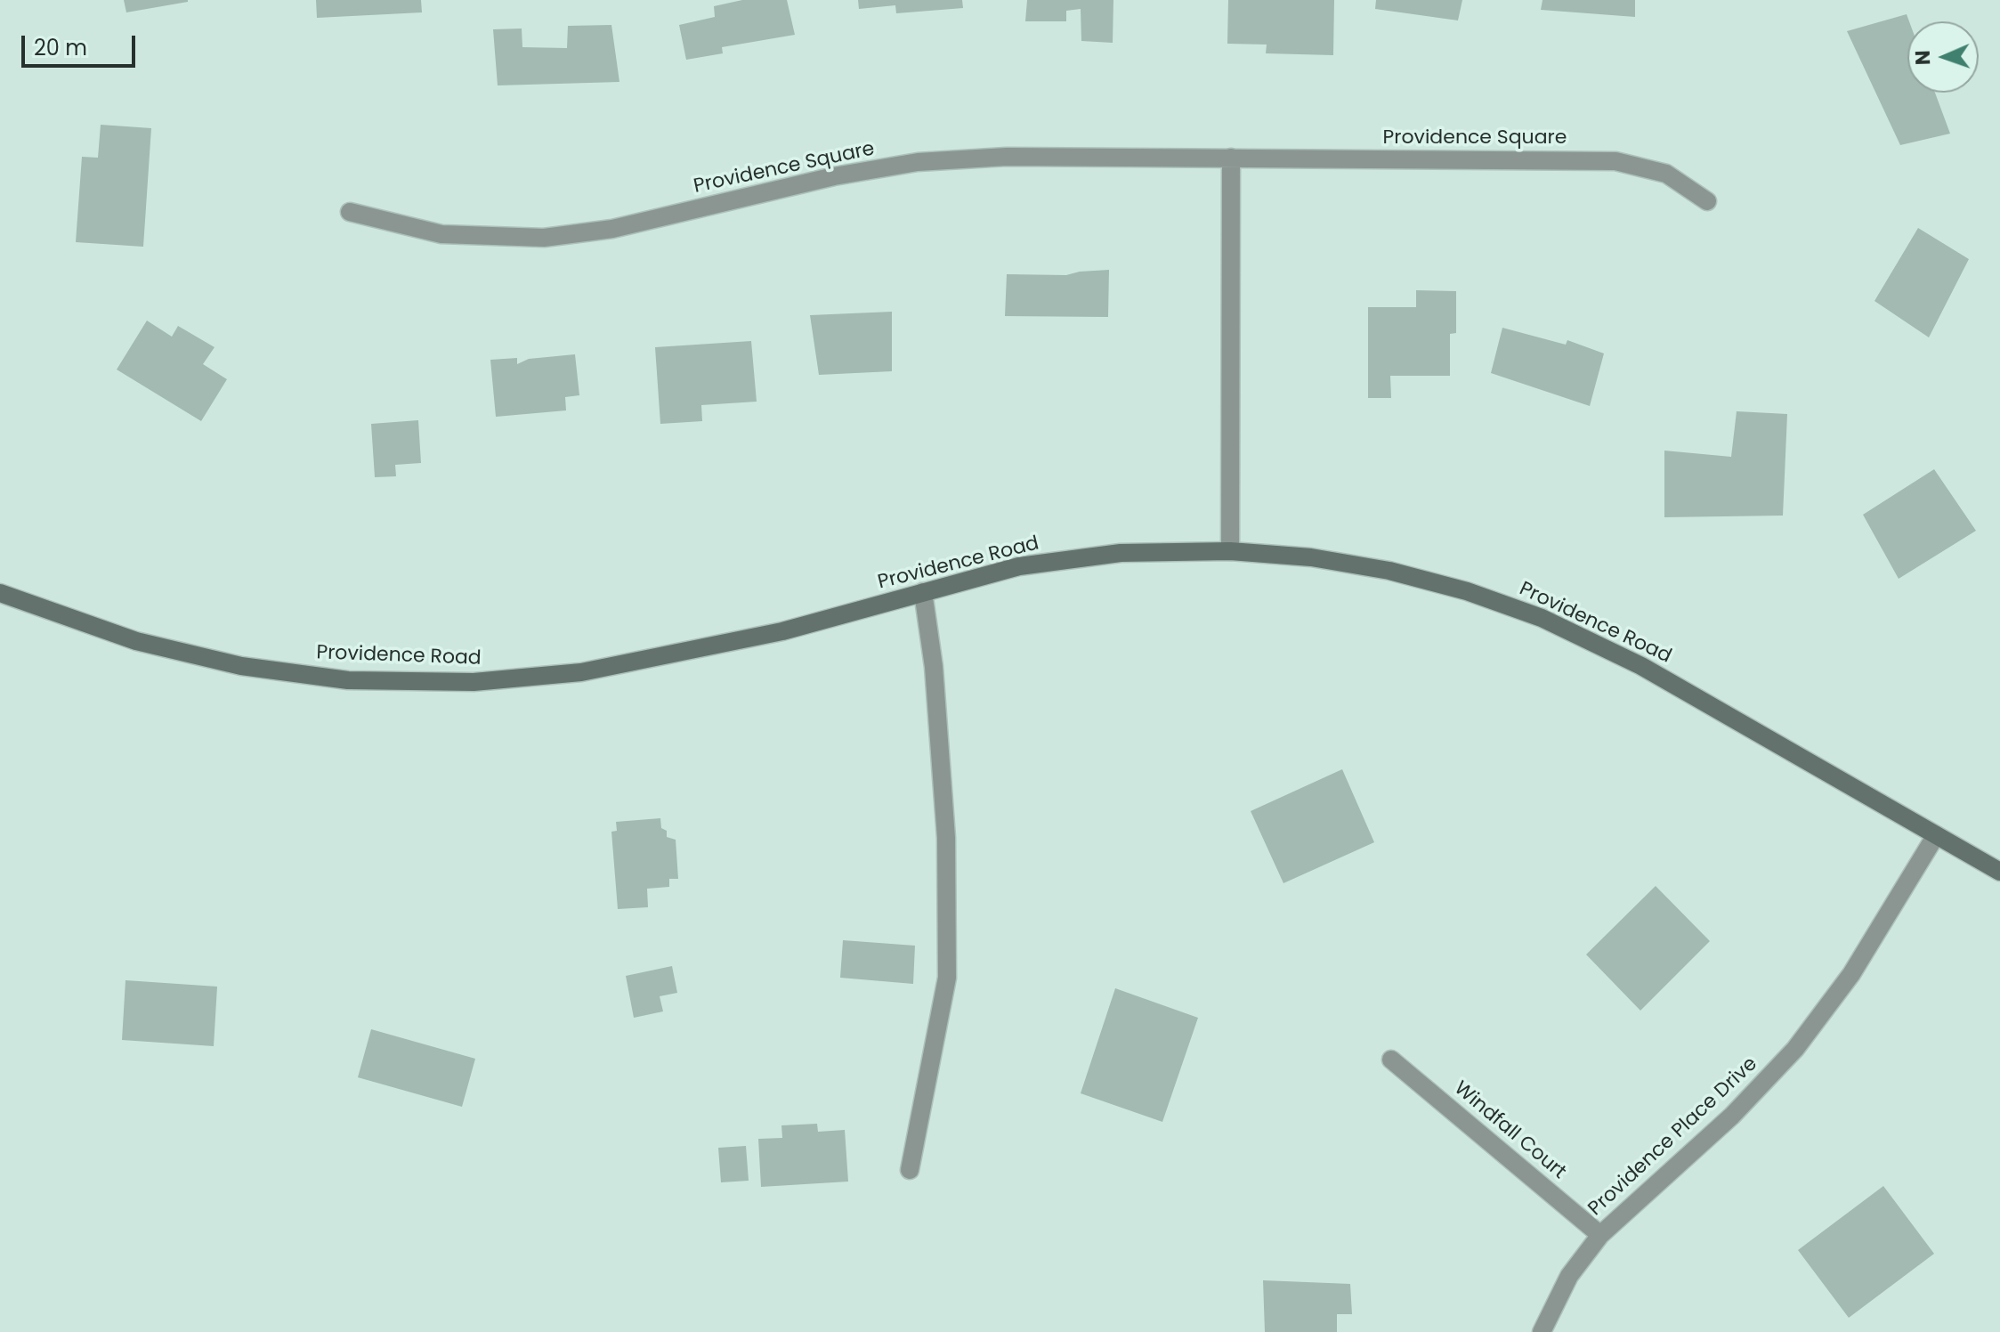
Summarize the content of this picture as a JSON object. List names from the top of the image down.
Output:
{
  "streets": {
    "street": [
      "Providence Square",
      "Providence Road",
      "Windfall Court",
      "Providence Place Drive"
    ]
  },
  "crossings": [
    ["Providence Road", "Providence Place Drive"],
    ["Windfall Court", "Providence Place Drive"]
  ],
  "scale_bar": "20 m",
  "north": "left"
}
